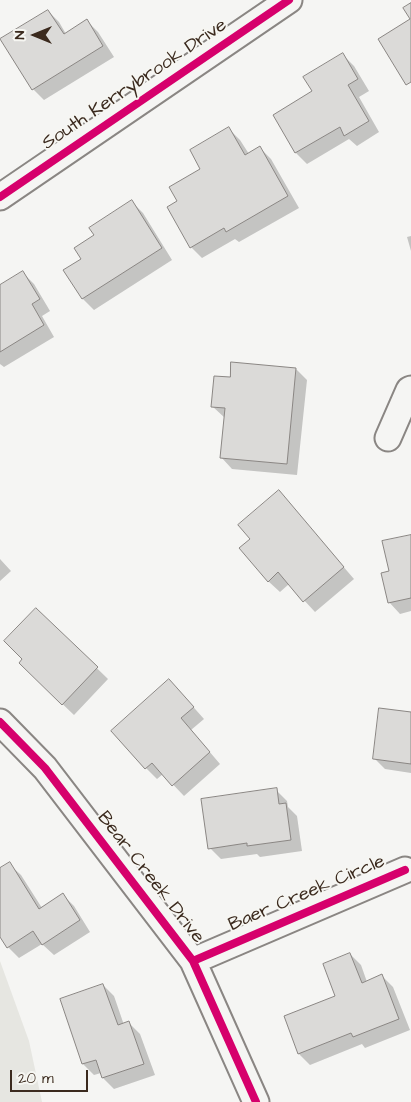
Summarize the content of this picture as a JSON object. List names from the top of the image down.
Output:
{
  "streets": {
    "street": ["South Kerrybrook Drive", "Bear Creek Drive", "Baer Creek Circle"]
  },
  "crossings": [
    ["Bear Creek Drive", "Baer Creek Circle"]
  ],
  "scale_bar": "20 m",
  "north": "left"
}
